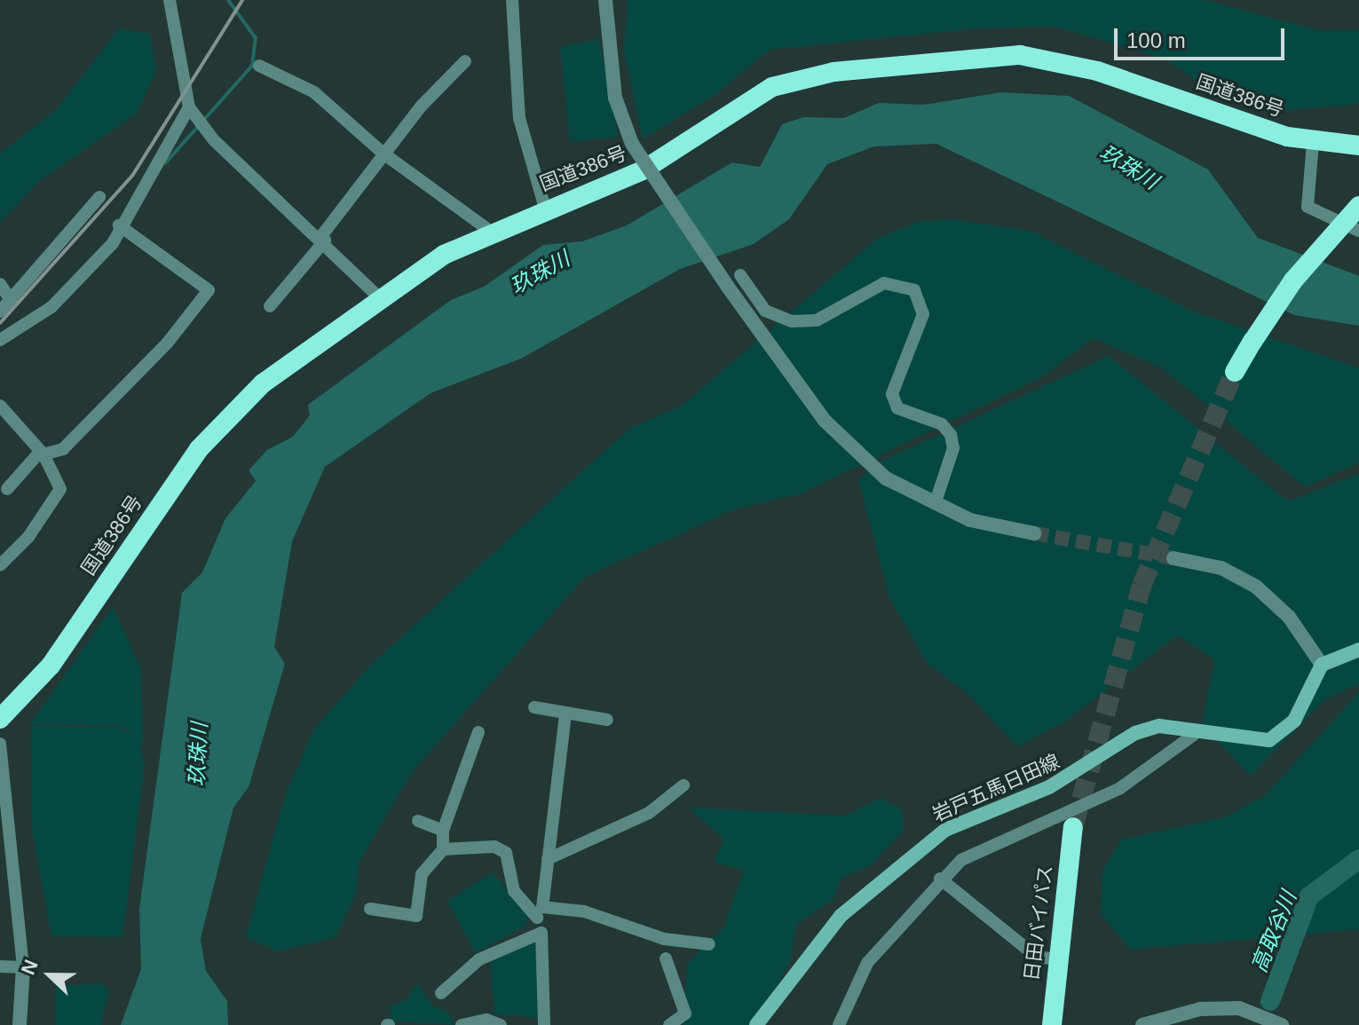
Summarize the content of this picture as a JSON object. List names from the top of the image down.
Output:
{
  "streets": {
    "highway": ["国道386号", "日田バイパス"],
    "main road": ["岩戸五馬日田線"]
  },
  "water": ["玖珠川", "高取谷川"],
  "scale_bar": "100 m",
  "north": "left"
}
